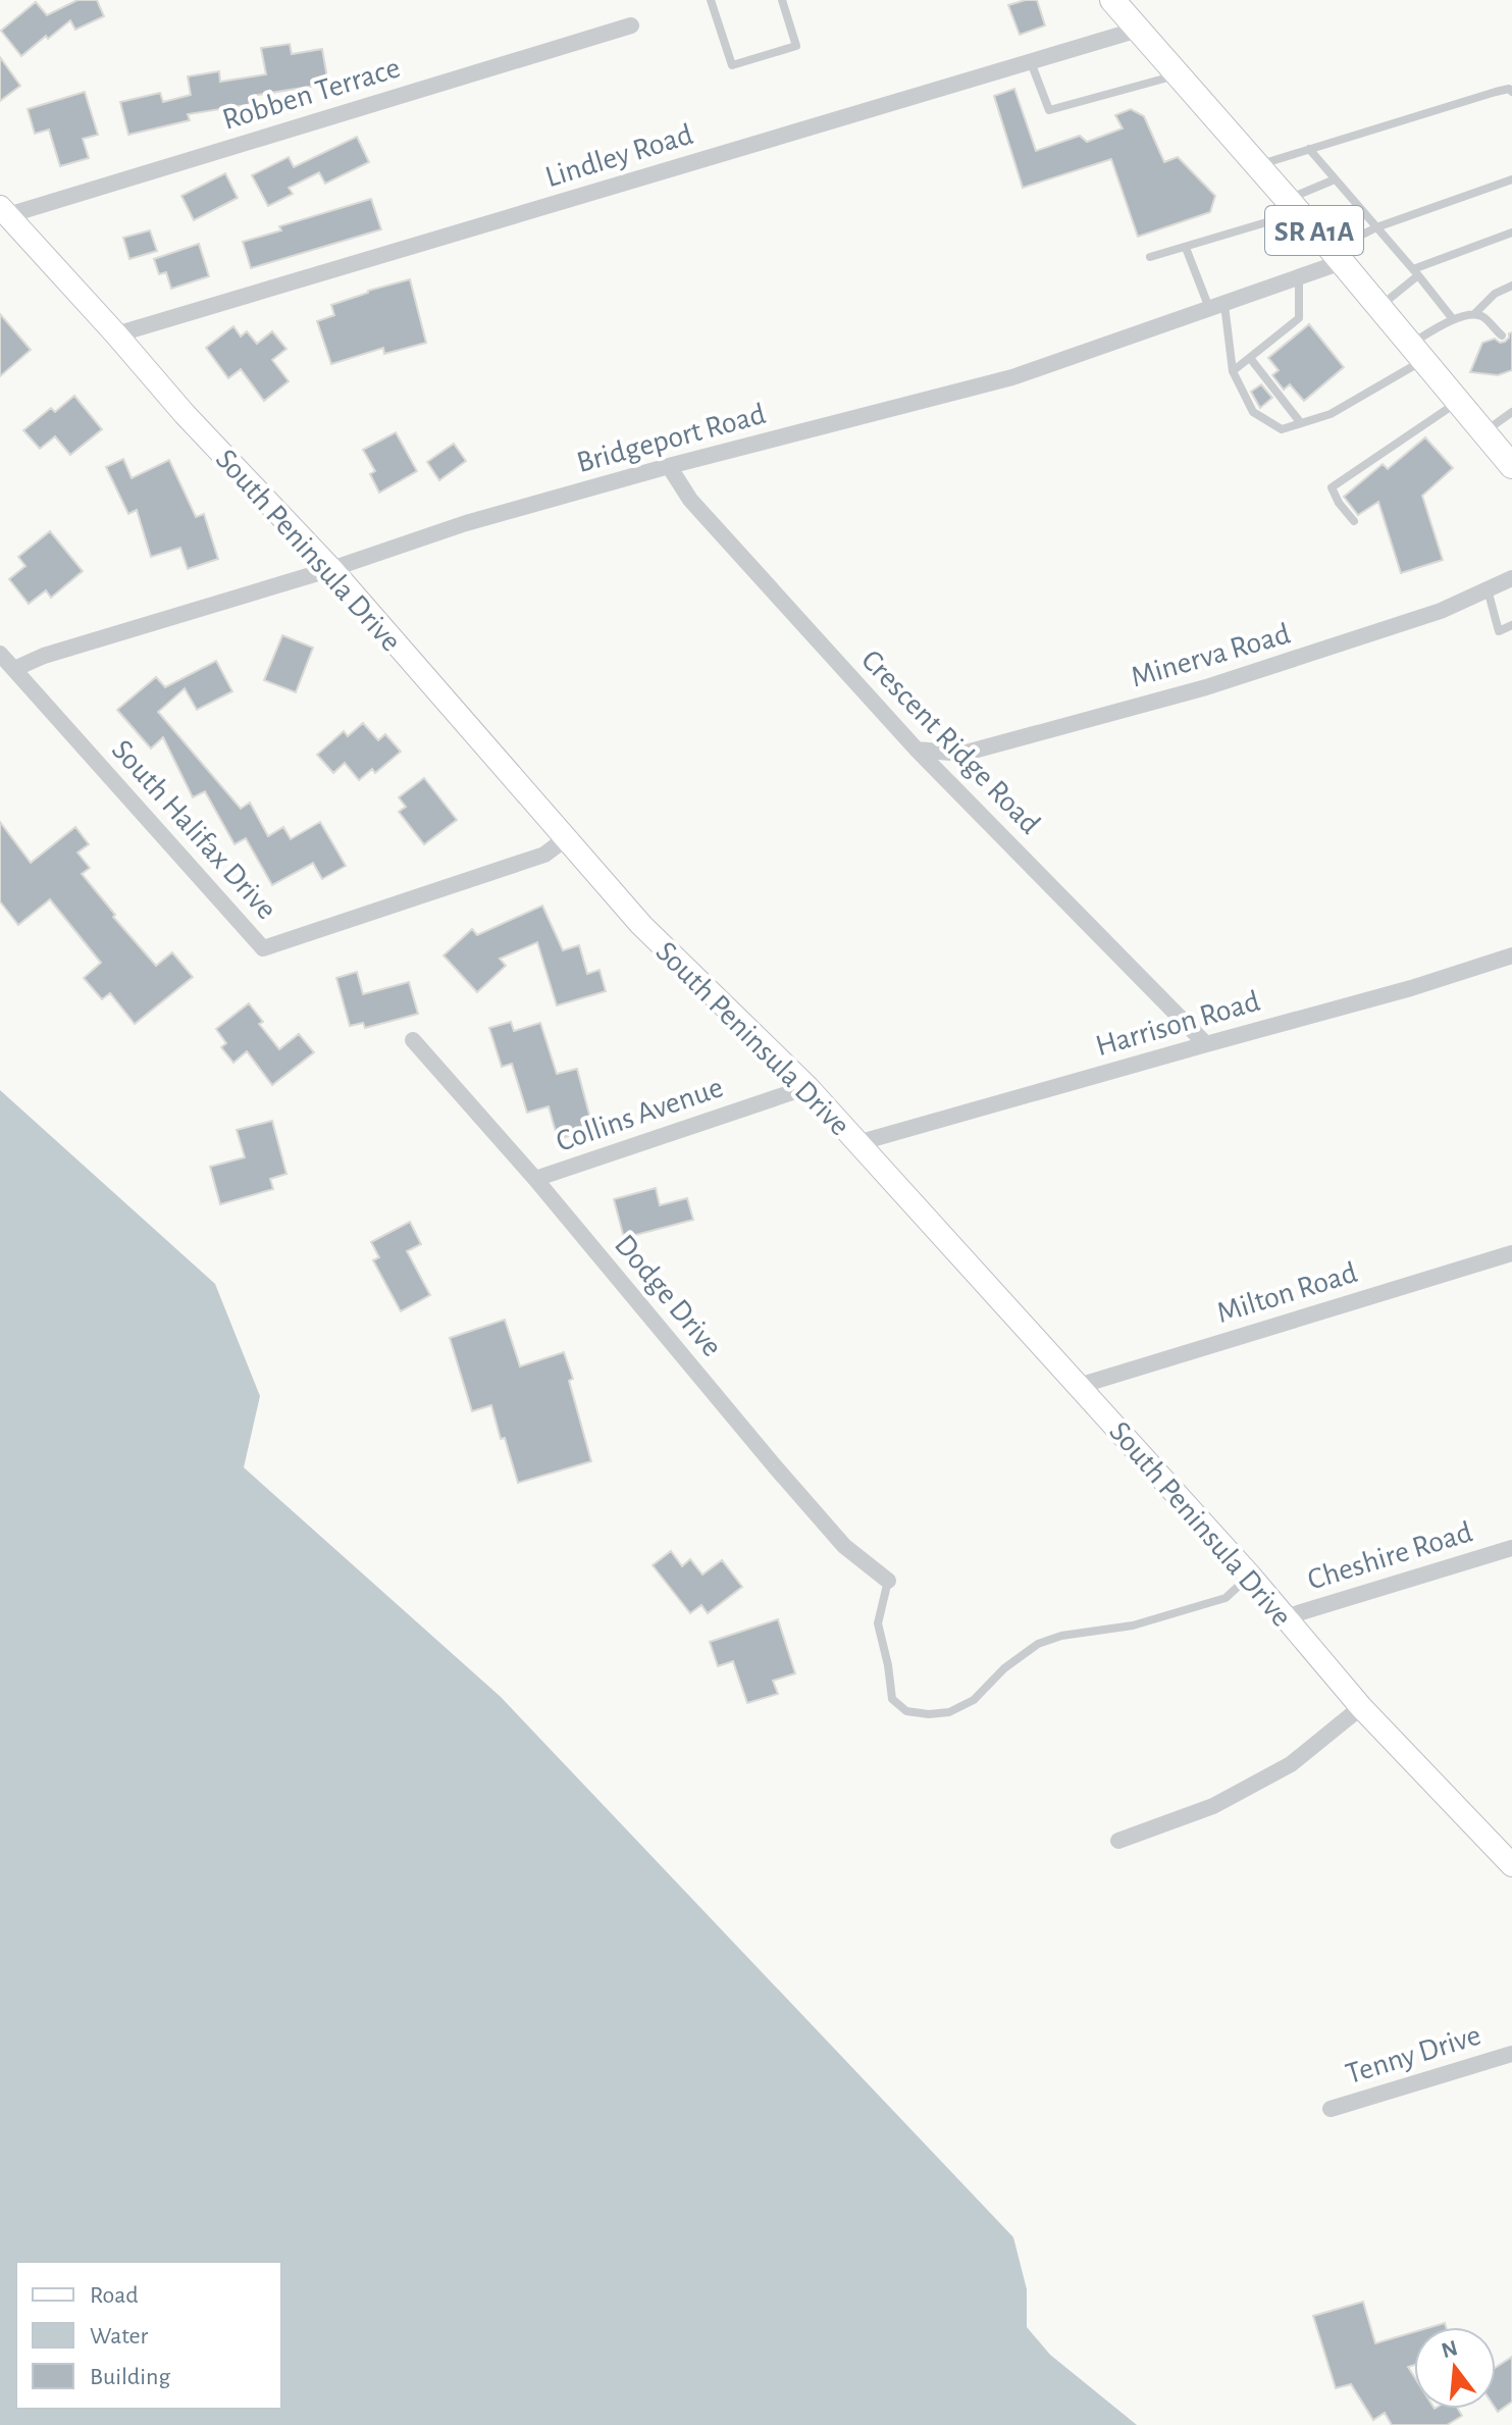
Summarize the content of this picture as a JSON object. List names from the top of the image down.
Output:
{
  "streets": {
    "main road": ["SR A1A", "South Peninsula Drive"],
    "street": [
      "Robben Terrace",
      "Lindley Road",
      "Bridgeport Road",
      "Minerva Road",
      "Crescent Ridge Road",
      "South Halifax Drive",
      "Harrison Road",
      "Collins Avenue",
      "Milton Road",
      "Dodge Drive",
      "Cheshire Road",
      "Tenny Drive"
    ]
  },
  "crossings": [
    ["Robben Terrace", "South Peninsula Drive"],
    ["Lindley Road", "SR A1A"],
    ["Lindley Road", "South Peninsula Drive"],
    ["SR A1A", "Bridgeport Road"],
    ["Bridgeport Road", "South Peninsula Drive"],
    ["Bridgeport Road", "Crescent Ridge Road"],
    ["Bridgeport Road", "South Halifax Drive"],
    ["South Peninsula Drive", "South Halifax Drive"],
    ["South Peninsula Drive", "Harrison Road"],
    ["South Peninsula Drive", "Collins Avenue"],
    ["South Peninsula Drive", "Milton Road"],
    ["South Peninsula Drive", "Cheshire Road"],
    ["Minerva Road", "Crescent Ridge Road"],
    ["Crescent Ridge Road", "Harrison Road"],
    ["Collins Avenue", "Dodge Drive"]
  ],
  "legend": ["Road", "Water", "Building"],
  "north": "top"
}
